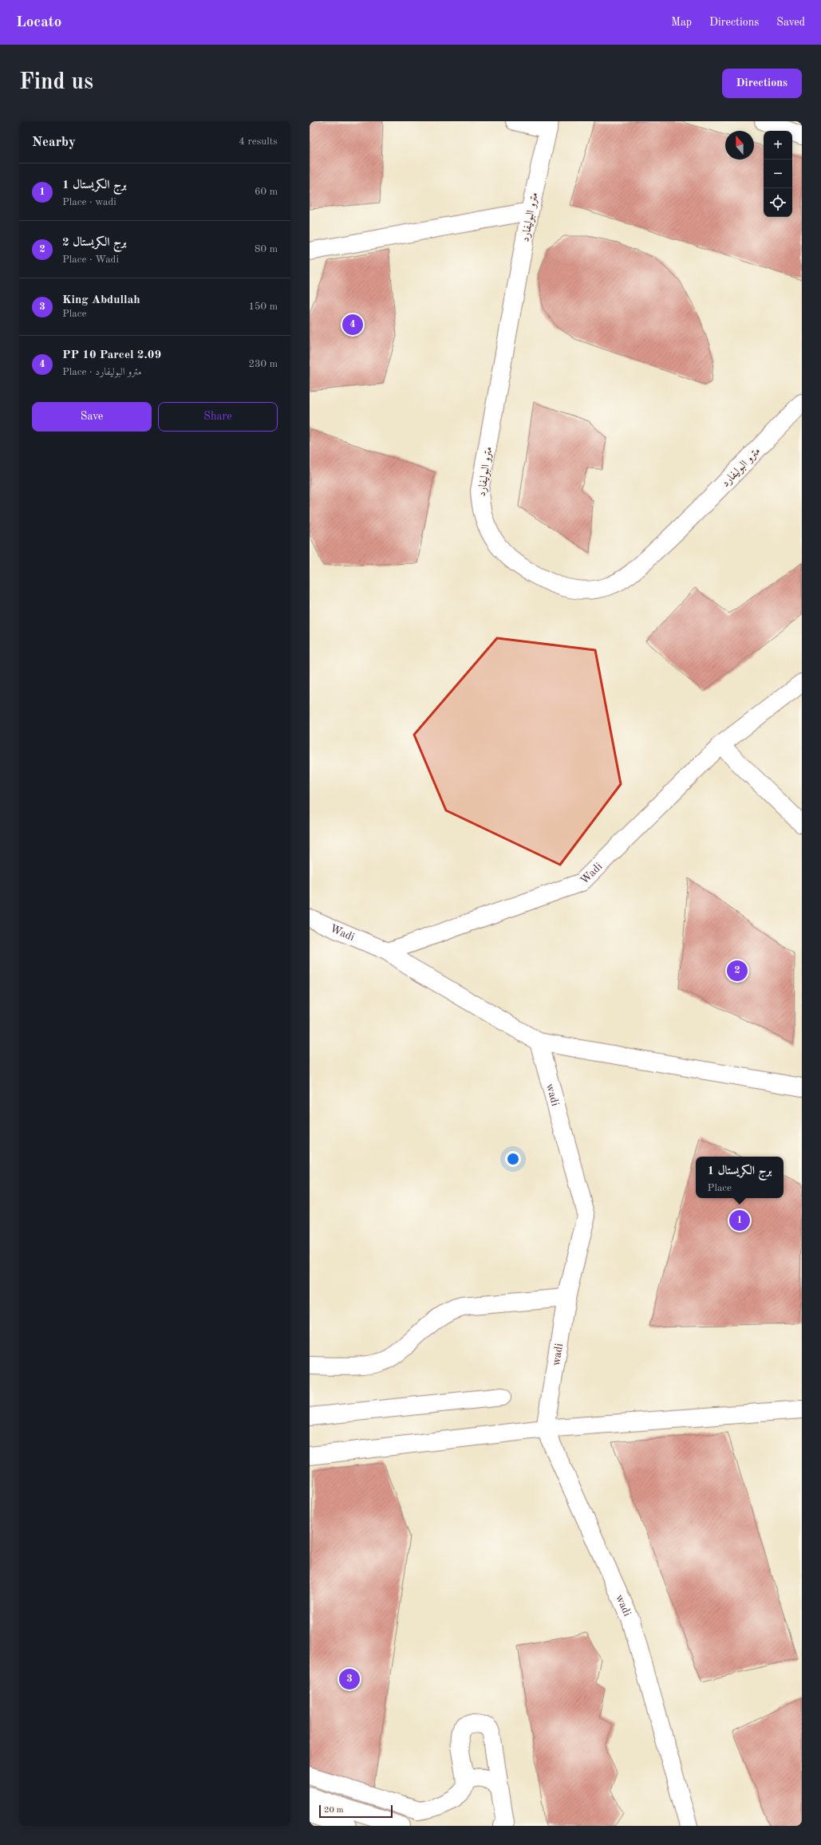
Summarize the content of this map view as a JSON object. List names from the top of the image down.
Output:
{
  "streets": {
    "street": ["مترو البوليفارد", "Wadi", "wadi"]
  },
  "scale_bar": "20 m",
  "north": "top",
  "page": {
    "header": "Locato",
    "nav": ["Map", "Directions", "Saved"],
    "buttons": [
      "Directions",
      ["Save", "Share"]
    ],
    "title": "Find us",
    "heading": ["Nearby", "4 results"],
    "map_buttons": ["+", "−"],
    "list": [
      {
        "mark": "1",
        "name": "برج الكريستال 1",
        "note": "Place · wadi",
        "value": "60 m"
      },
      {
        "mark": "2",
        "name": "برج الكريستال 2",
        "note": "Place · Wadi",
        "value": "80 m"
      },
      {
        "mark": "3",
        "name": "King Abdullah",
        "note": "Place",
        "value": "150 m"
      },
      {
        "mark": "4",
        "name": "PP 10 Parcel 2.09",
        "note": "Place · مترو البوليفارد",
        "value": "230 m"
      }
    ],
    "pins": [
      "4",
      "2",
      "1",
      "3"
    ],
    "popup": ["برج الكريستال 1", "Place"],
    "scale": "20 m"
  }
}
